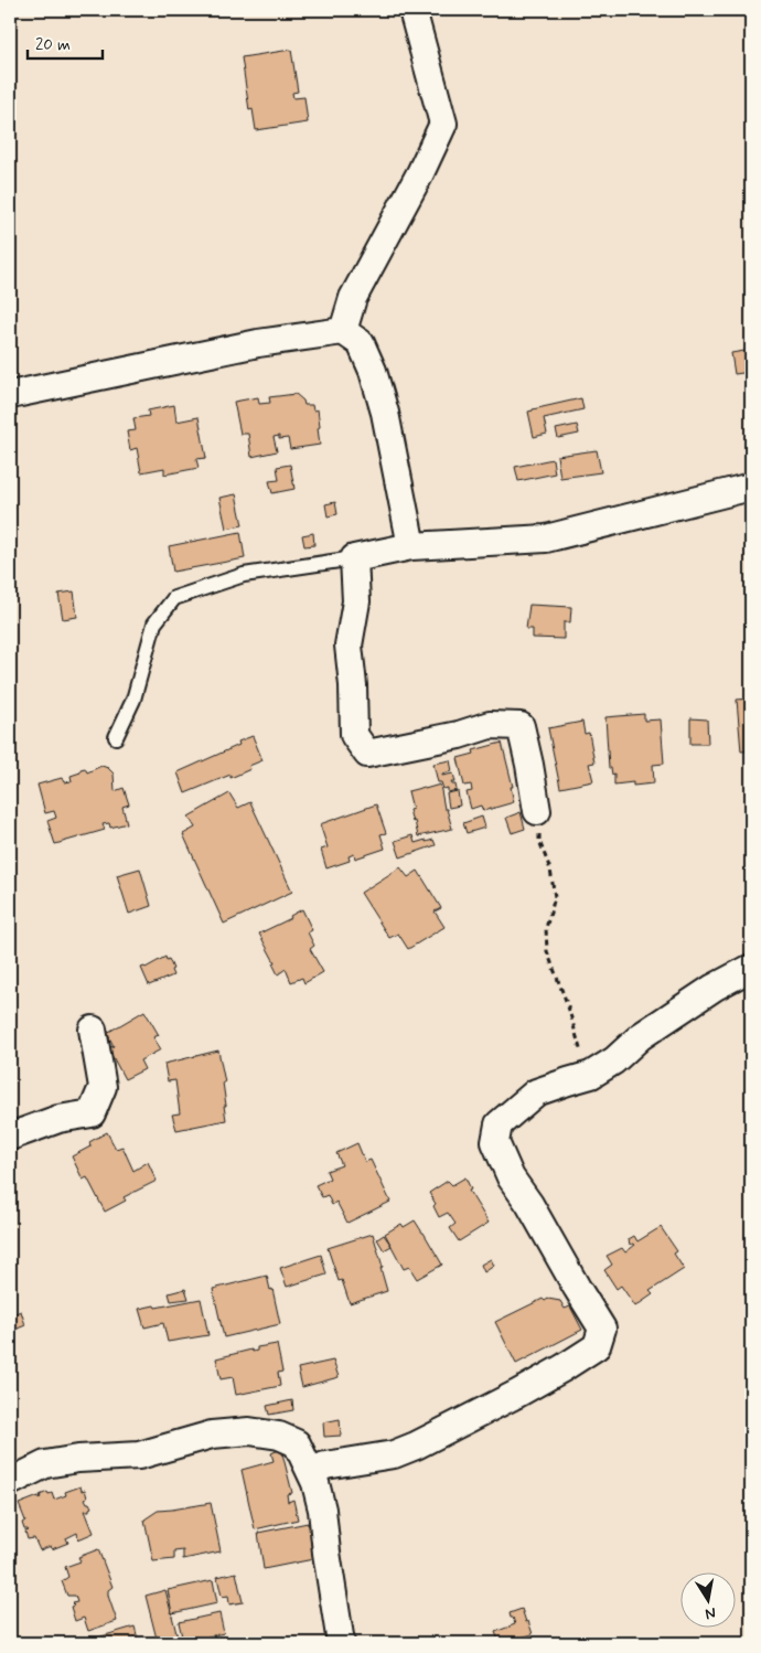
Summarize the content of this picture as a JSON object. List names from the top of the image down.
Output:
{
  "scale_bar": "20 m",
  "north": "bottom"
}
